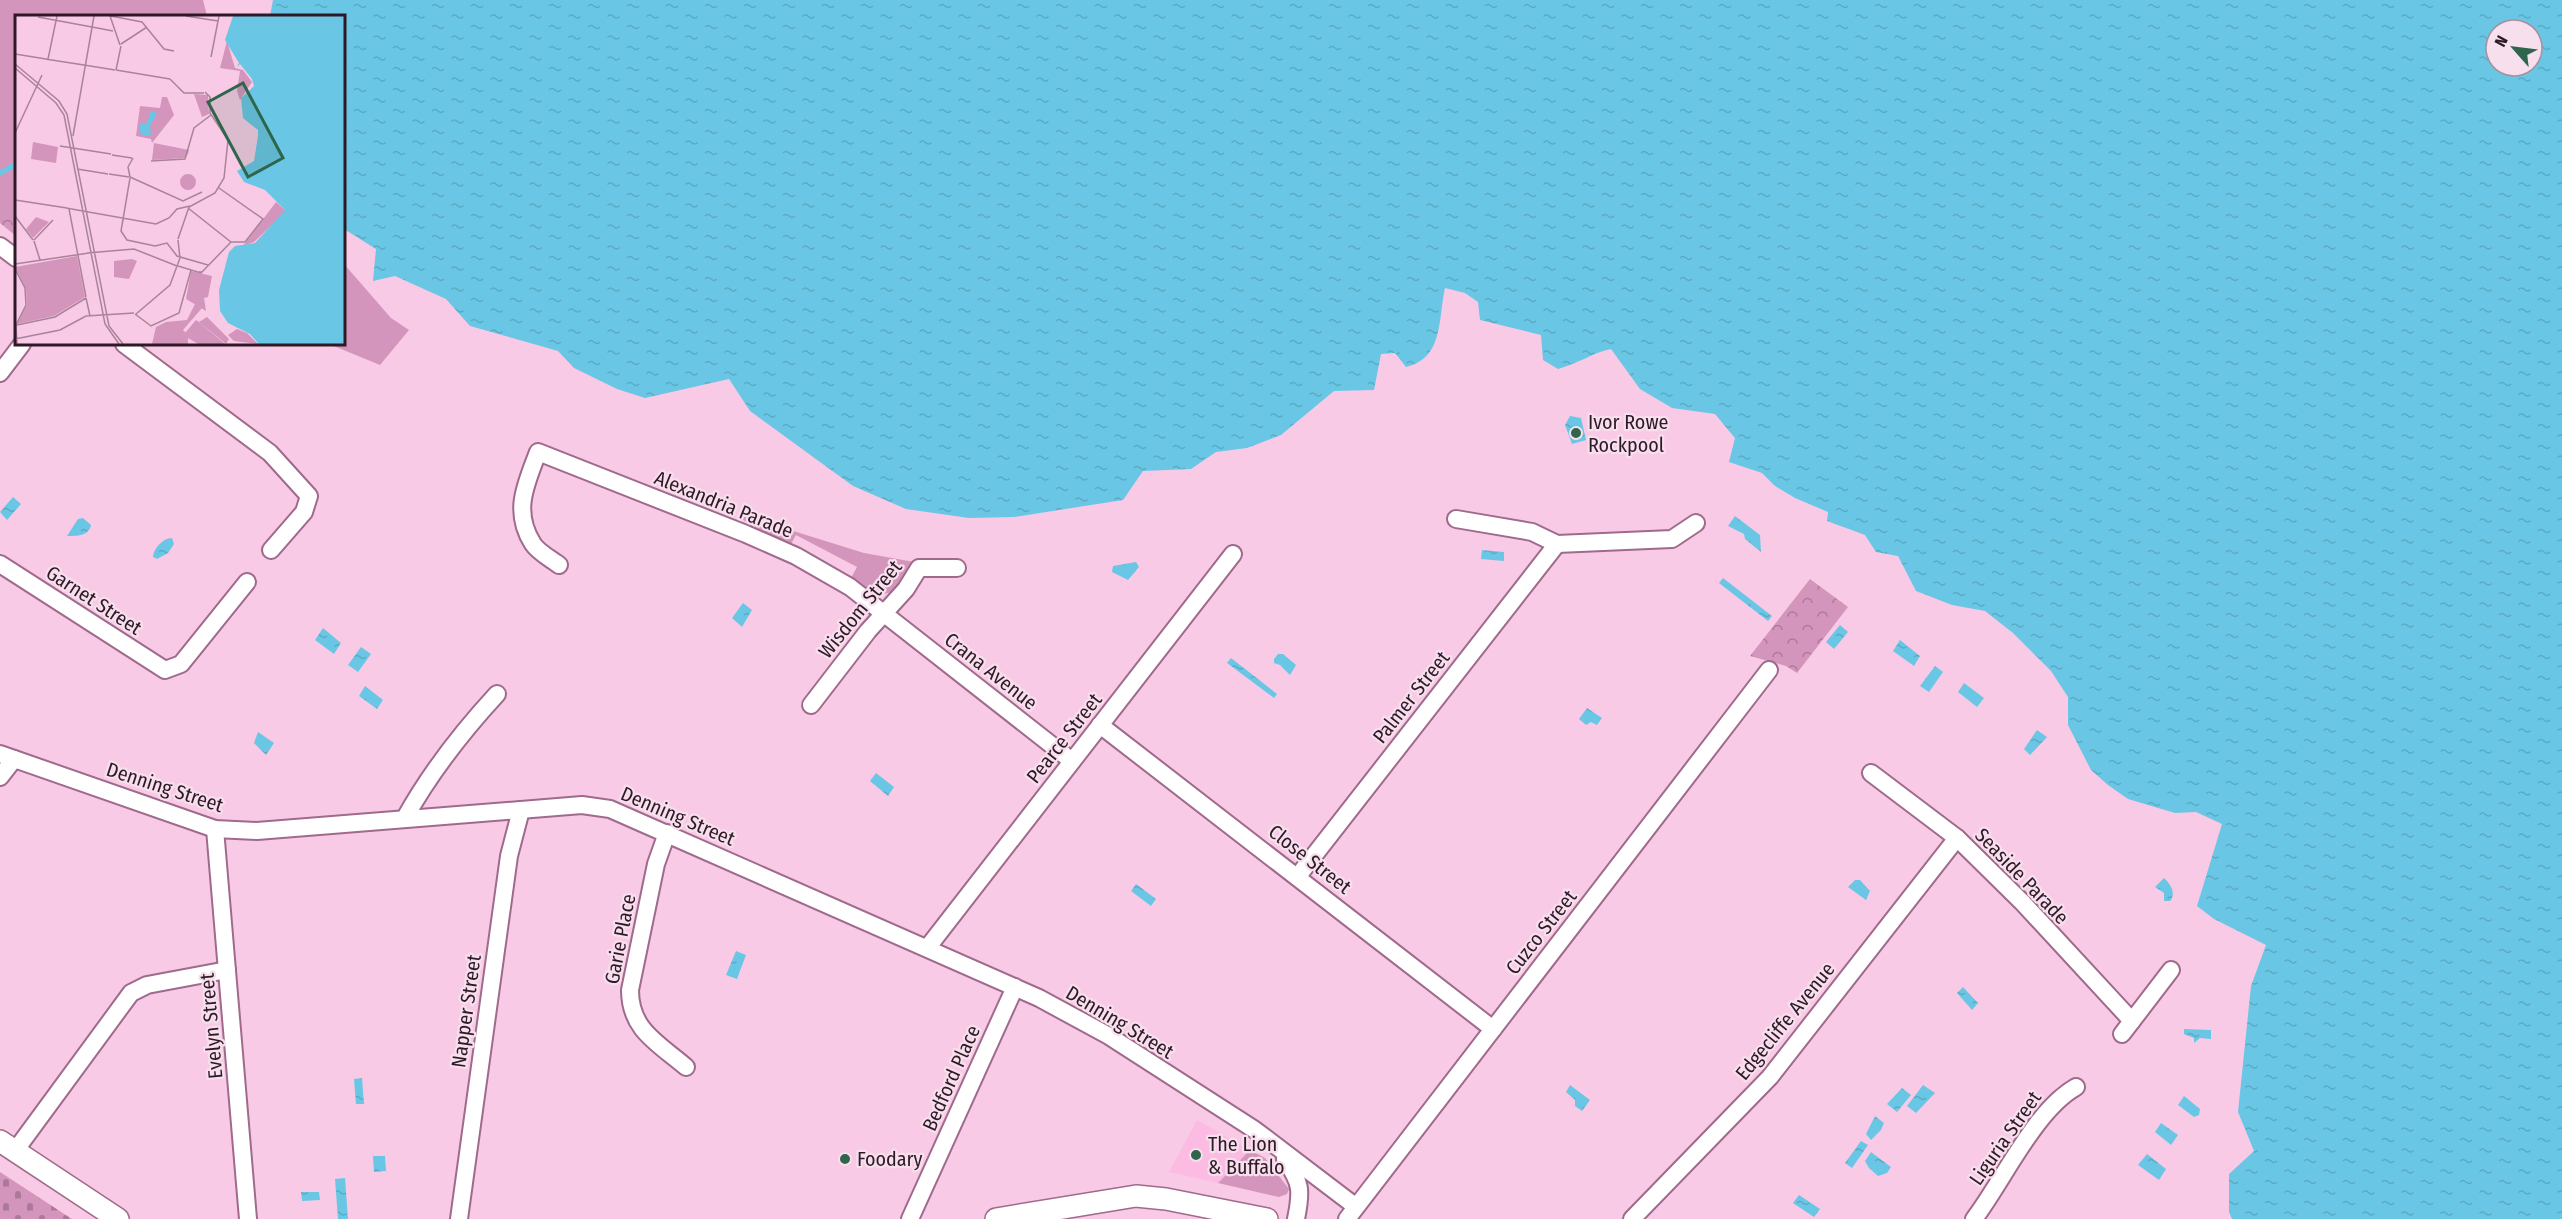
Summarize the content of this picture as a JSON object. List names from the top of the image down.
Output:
{
  "streets": {
    "street": [
      "Alexandria Parade",
      "Garnet Street",
      "Wisdom Street",
      "Crana Avenue",
      "Palmer Street",
      "Pearce Street",
      "Denning Street",
      "Close Street",
      "Seaside Parade",
      "Cuzco Street",
      "Garie Place",
      "Napper Street",
      "Edgecliffe Avenue",
      "Evelyn Street",
      "Bedford Place",
      "Liguria Street"
    ]
  },
  "crossings": [
    ["Alexandria Parade", "Wisdom Street"],
    ["Alexandria Parade", "Crana Avenue"],
    ["Wisdom Street", "Crana Avenue"],
    ["Crana Avenue", "Pearce Street"],
    ["Palmer Street", "Close Street"],
    ["Pearce Street", "Denning Street"],
    ["Pearce Street", "Close Street"],
    ["Denning Street", "Cuzco Street"],
    ["Denning Street", "Garie Place"],
    ["Denning Street", "Napper Street"],
    ["Denning Street", "Evelyn Street"],
    ["Denning Street", "Bedford Place"],
    ["Close Street", "Cuzco Street"],
    ["Seaside Parade", "Edgecliffe Avenue"]
  ],
  "places": ["Ivor Rowe Rockpool", "The Lion & Buffalo", "Foodary"],
  "north": "top left"
}
